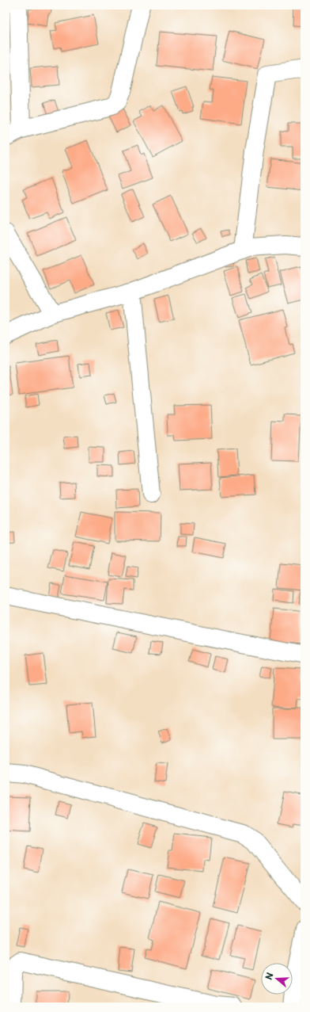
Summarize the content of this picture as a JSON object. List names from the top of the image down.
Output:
{
  "north": "left"
}
